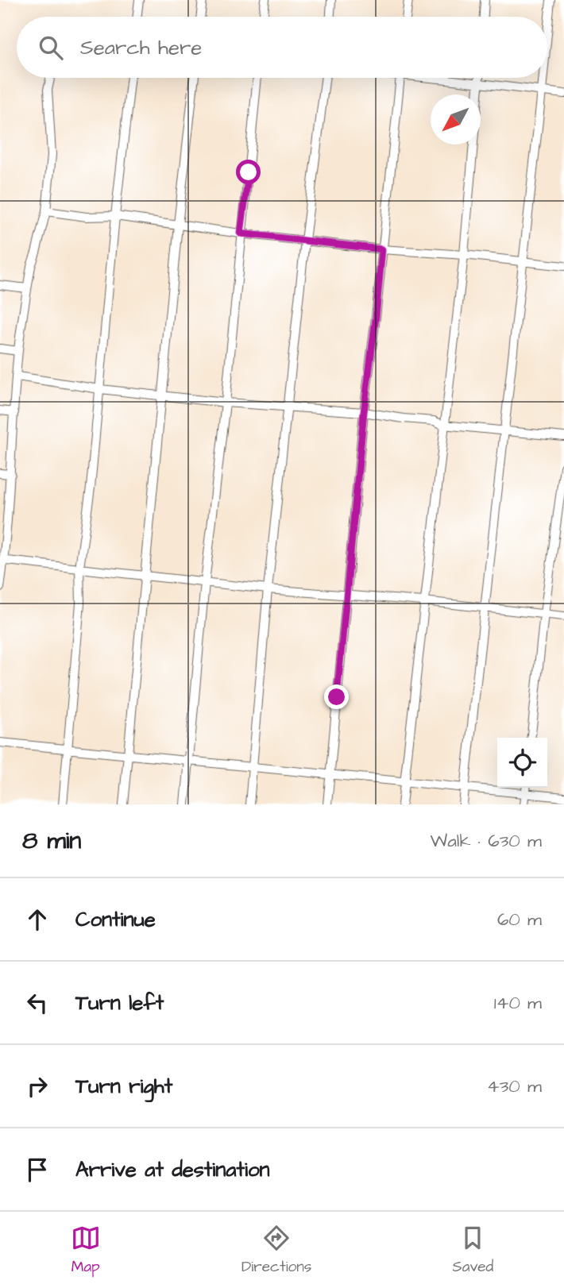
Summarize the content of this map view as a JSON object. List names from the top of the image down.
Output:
{
  "north": "bottom left",
  "page": {
    "search": "Search here",
    "heading": ["8 min", "Walk · 630 m"],
    "list": [
      ["Continue", "60 m"],
      ["Turn left", "140 m"],
      ["Turn right", "430 m"],
      "Arrive at destination"
    ],
    "nav": ["Map", "Directions", "Saved"]
  }
}
